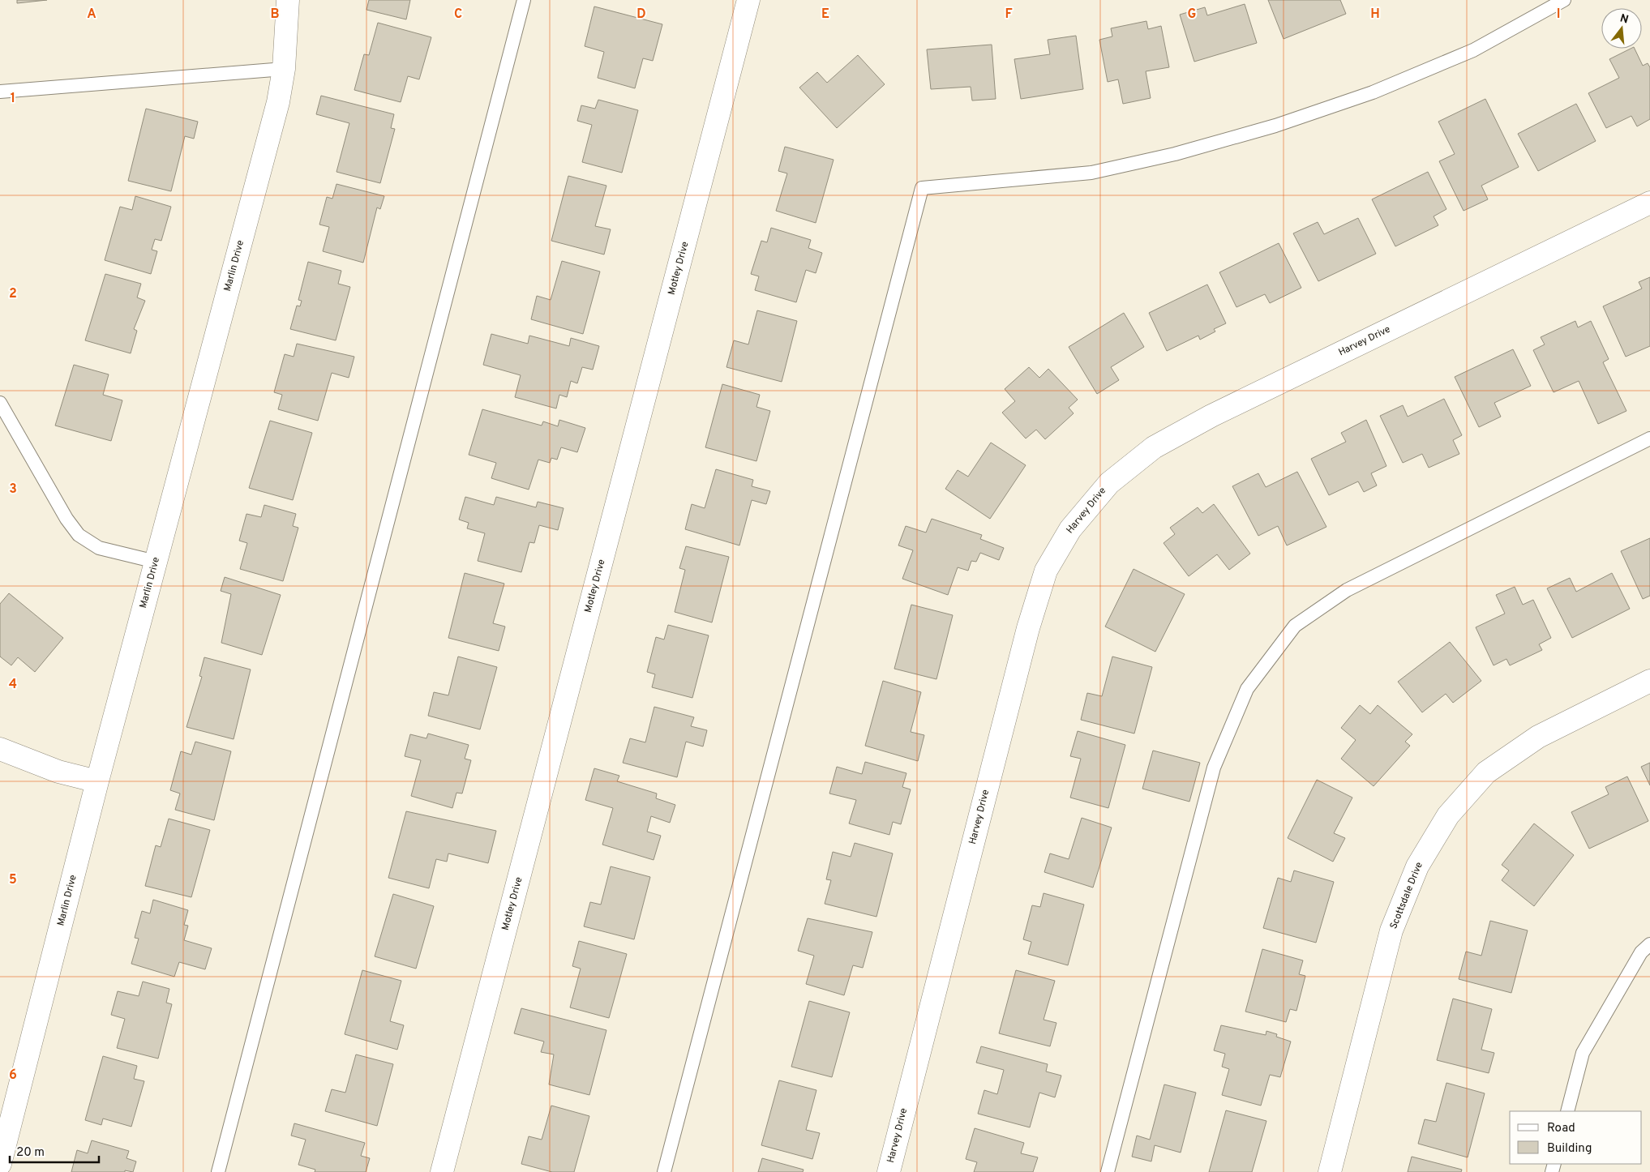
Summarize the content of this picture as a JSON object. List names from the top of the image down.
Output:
{
  "streets": {
    "street": [
      "Marlin Drive",
      "Motley Drive",
      "Harvey Drive",
      "Scottsdale Drive"
    ]
  },
  "legend": ["Road", "Building"],
  "scale_bar": "20 m",
  "north": "top",
  "grid": {
    "columns": [
      "A",
      "B",
      "C",
      "D",
      "E",
      "F",
      "G",
      "H",
      "I"
    ],
    "rows": [
      "1",
      "2",
      "3",
      "4",
      "5",
      "6"
    ]
  }
}
